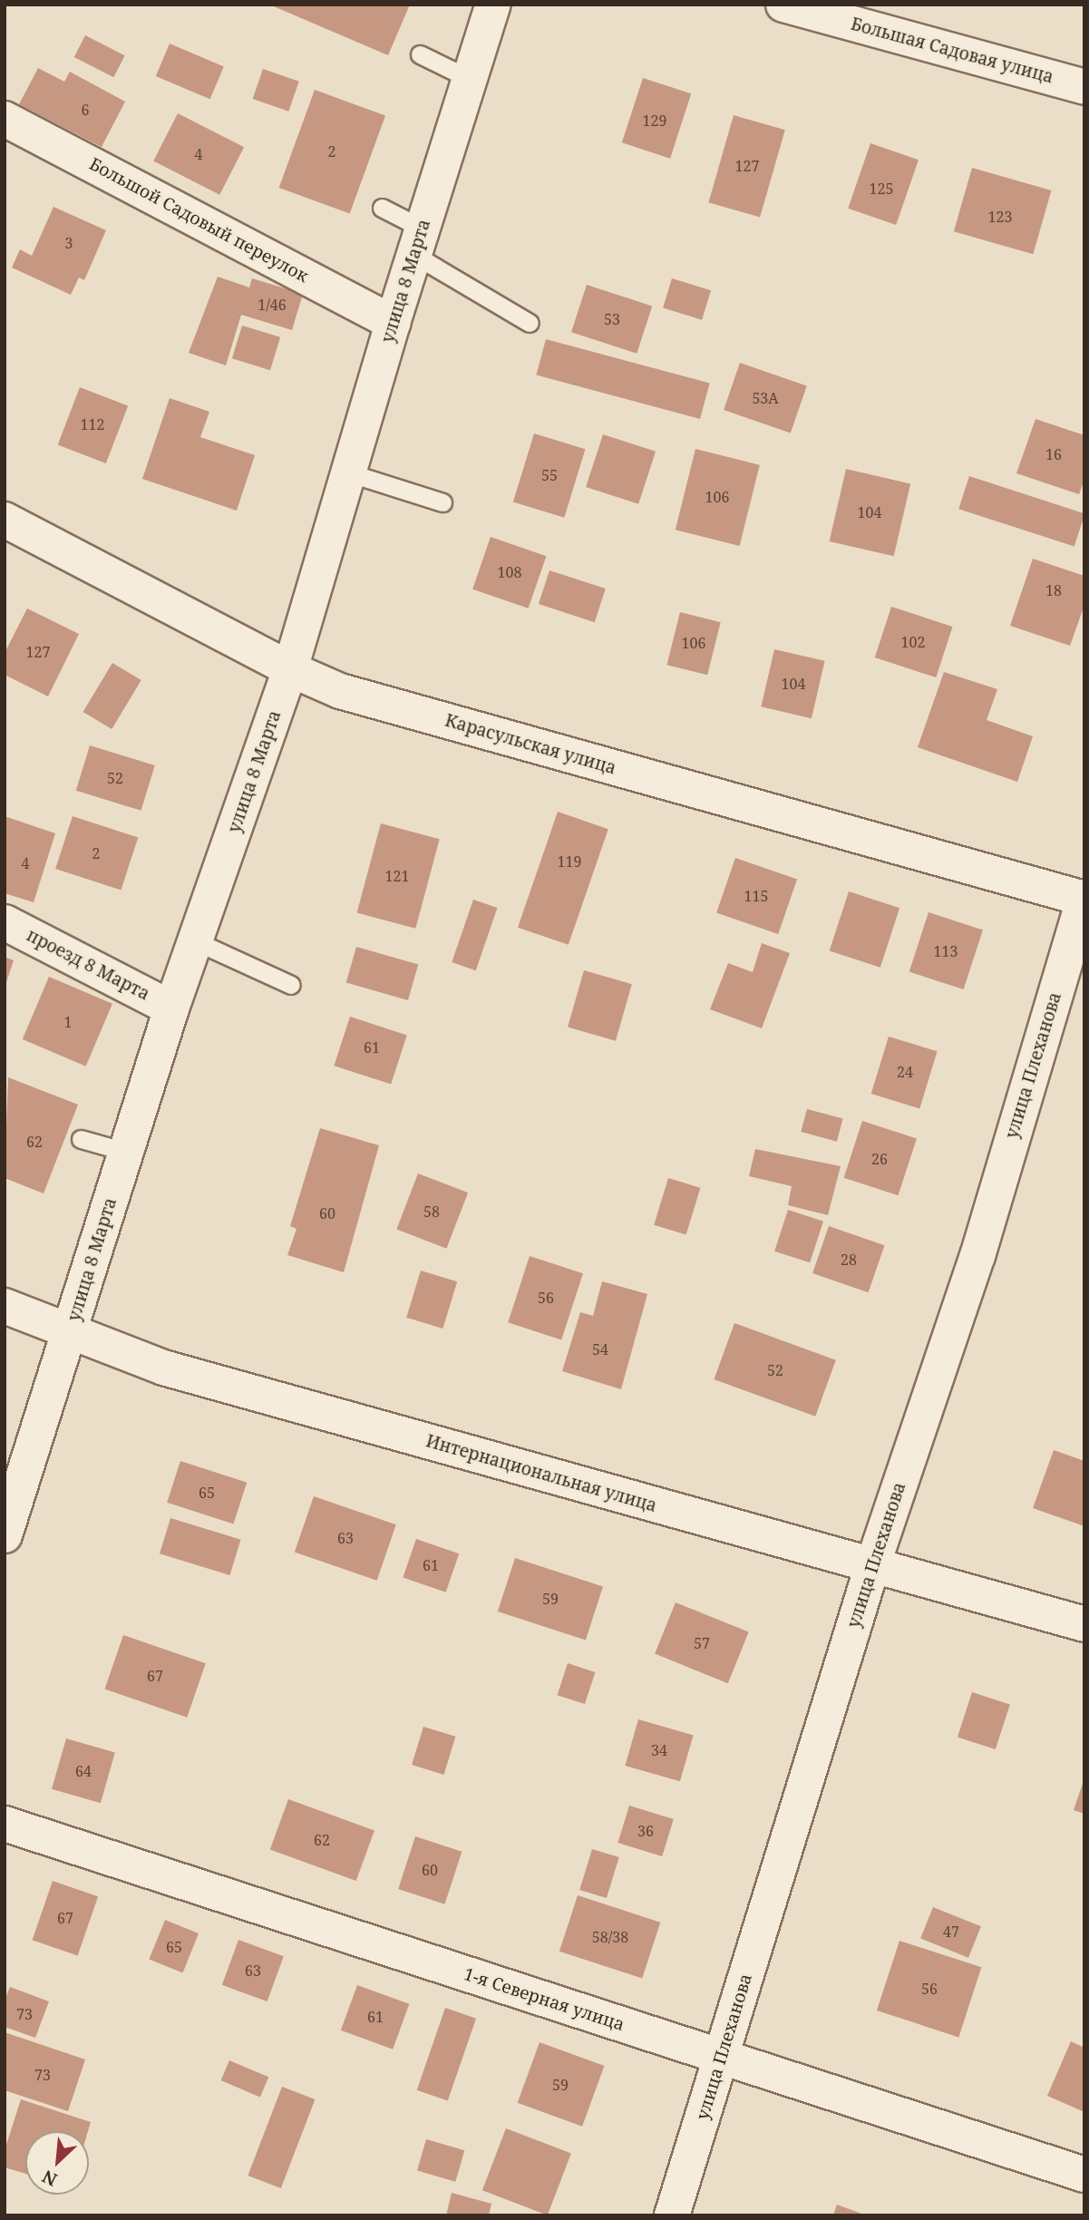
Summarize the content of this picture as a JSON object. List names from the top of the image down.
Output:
{
  "streets": {
    "street": [
      "Большая Садовая улица",
      "Большой Садовый переулок",
      "улица 8 Марта",
      "Карасульская улица",
      "проезд 8 Марта",
      "улица Плеханова",
      "Интернациональная улица",
      "1-я Северная улица"
    ]
  },
  "crossings": [
    ["Большой Садовый переулок", "улица 8 Марта"],
    ["улица 8 Марта", "Карасульская улица"],
    ["улица 8 Марта", "проезд 8 Марта"],
    ["улица 8 Марта", "Интернациональная улица"],
    ["Карасульская улица", "улица Плеханова"],
    ["улица Плеханова", "Интернациональная улица"],
    ["улица Плеханова", "1-я Северная улица"]
  ],
  "house_numbers": [
    "6",
    "129",
    "2",
    "4",
    "127",
    "125",
    "123",
    "3",
    "1/46",
    "53",
    "53А",
    "112",
    "16",
    "55",
    "106",
    "104",
    "108",
    "18",
    "102",
    "106",
    "127",
    "104",
    "52",
    "2",
    "119",
    "4",
    "121",
    "115",
    "113",
    "1",
    "61",
    "24",
    "62",
    "26",
    "58",
    "60",
    "28",
    "56",
    "54",
    "52",
    "65",
    "63",
    "61",
    "59",
    "57",
    "67",
    "34",
    "64",
    "36",
    "62",
    "60",
    "67",
    "47",
    "58/38",
    "65",
    "63",
    "56",
    "73",
    "61",
    "73",
    "59"
  ],
  "north": "bottom left"
}
